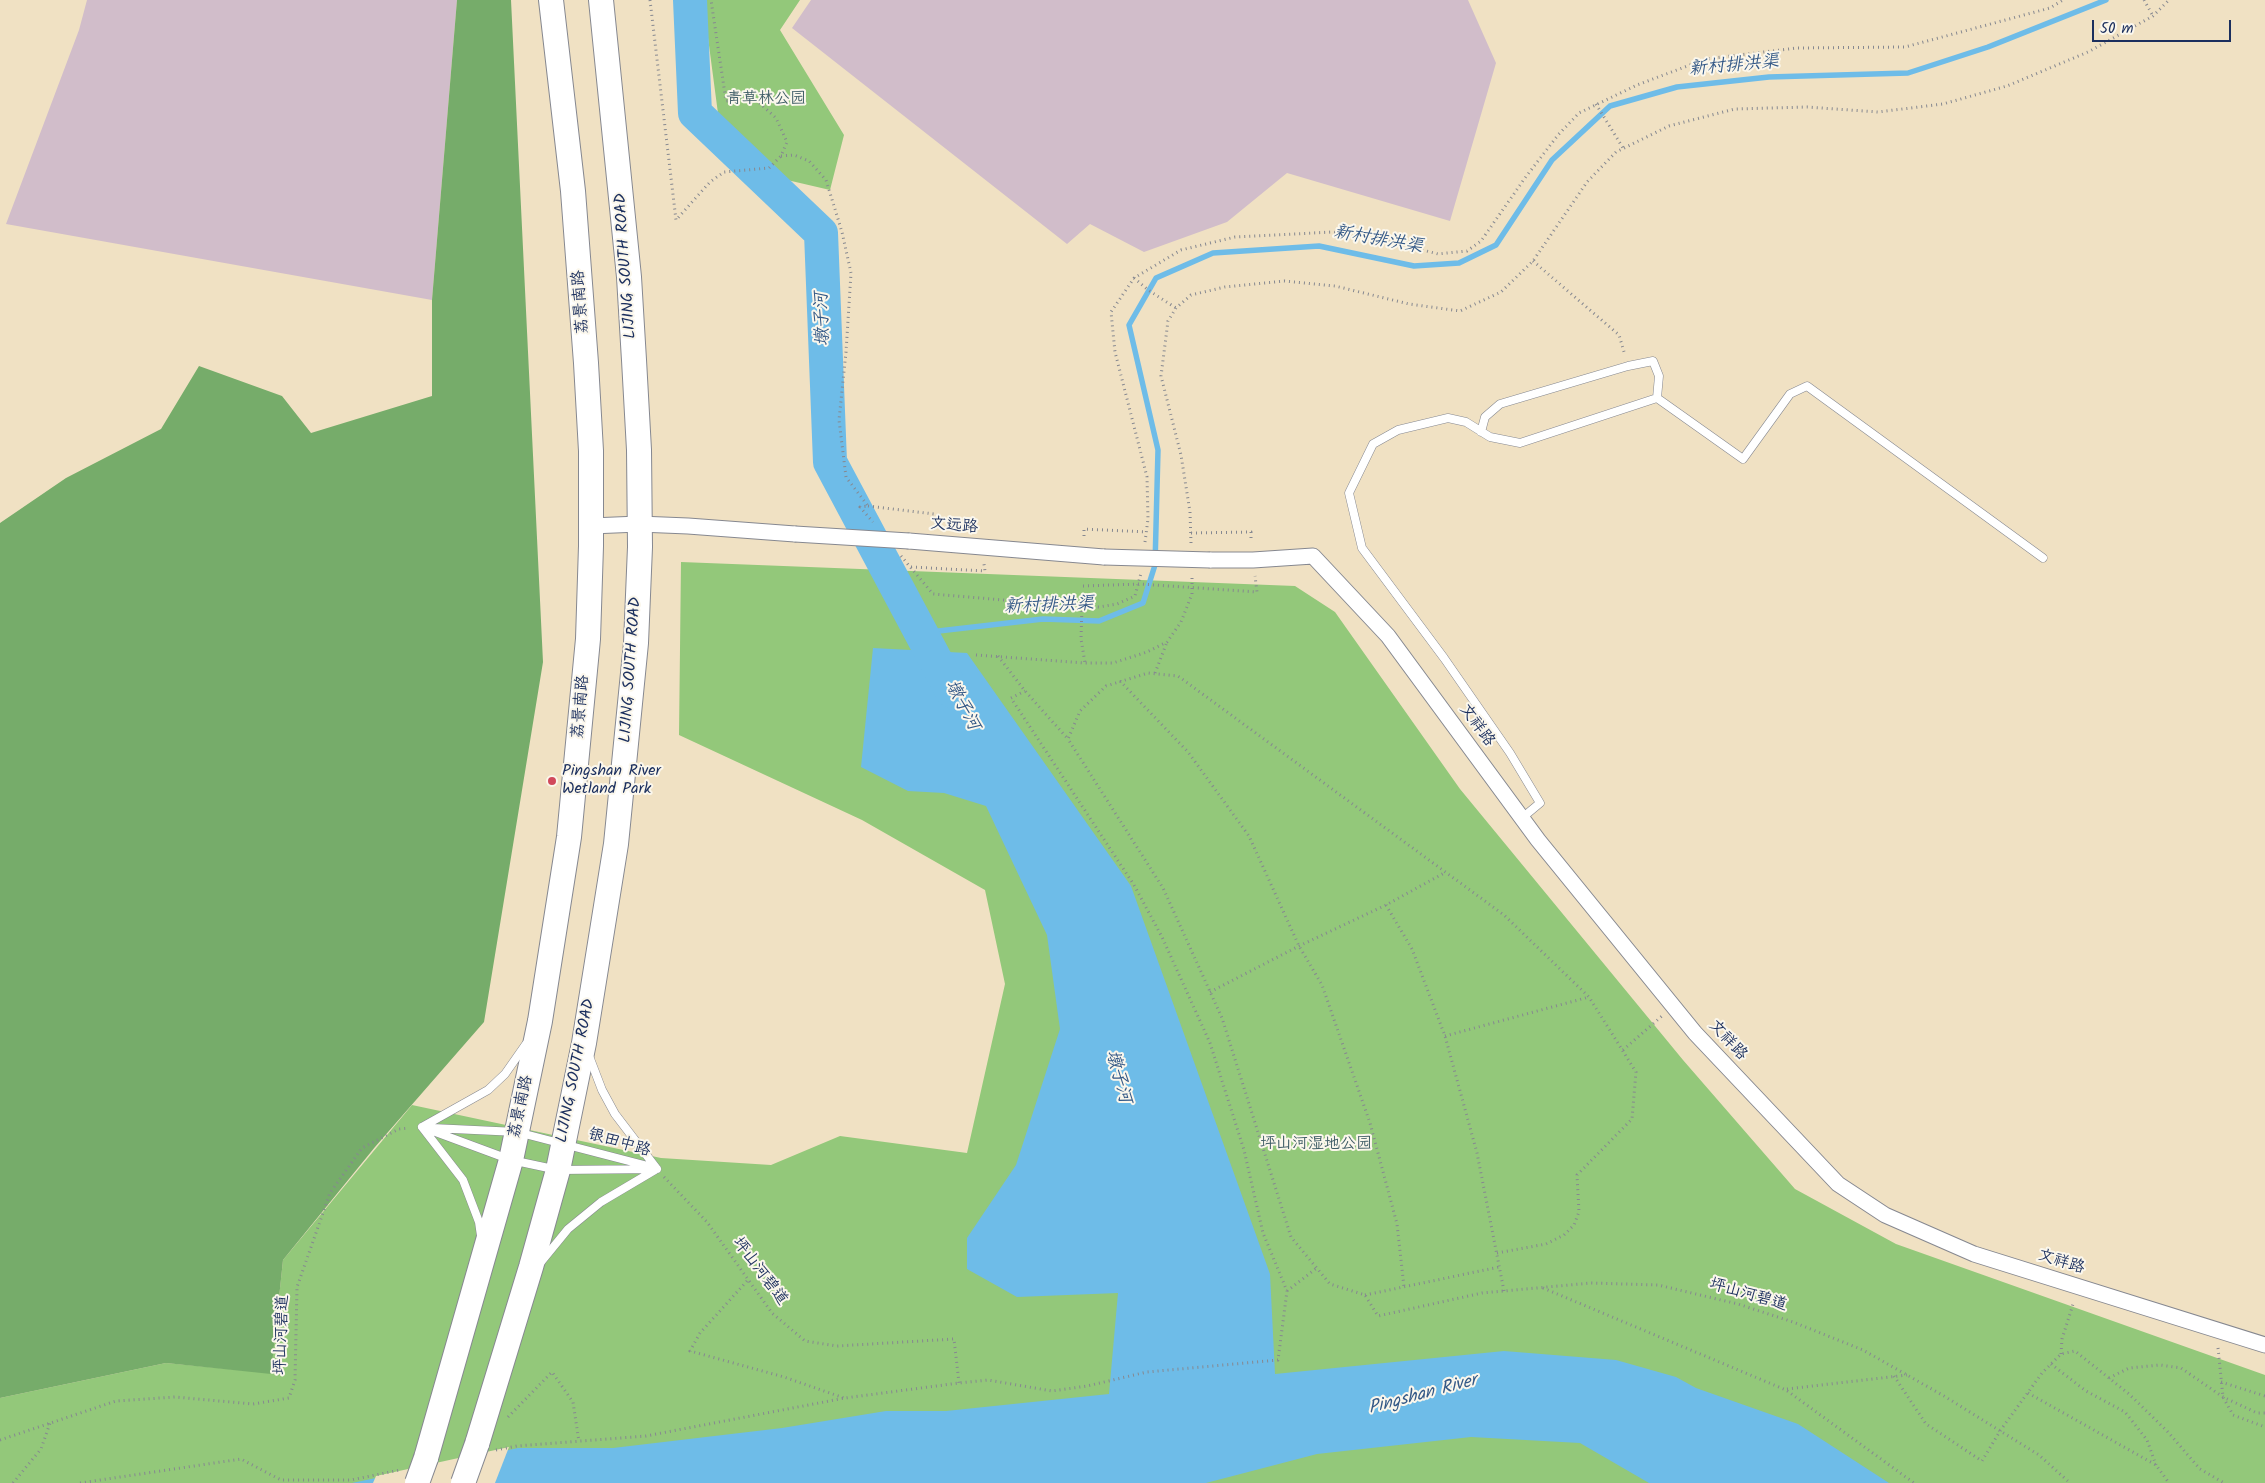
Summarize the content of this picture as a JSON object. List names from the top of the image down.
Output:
{
  "streets": {
    "main road": ["LIJING SOUTH ROAD", "荔景南路"],
    "street": ["文远路", "文祥路"],
    "lane": ["银田中路"],
    "path": ["坪山河碧道"]
  },
  "crossings": [
    ["LIJING SOUTH ROAD", "文远路"],
    ["LIJING SOUTH ROAD", "银田中路"],
    ["荔景南路", "文远路"],
    ["荔景南路", "银田中路"],
    ["文远路", "文祥路"],
    ["银田中路", "坪山河碧道"]
  ],
  "water": ["新村排洪渠", "墩子河", "Pingshan River"],
  "parks": ["青草林公园", "坪山河湿地公园"],
  "places": ["Pingshan River Wetland Park"],
  "scale_bar": "50 m"
}
